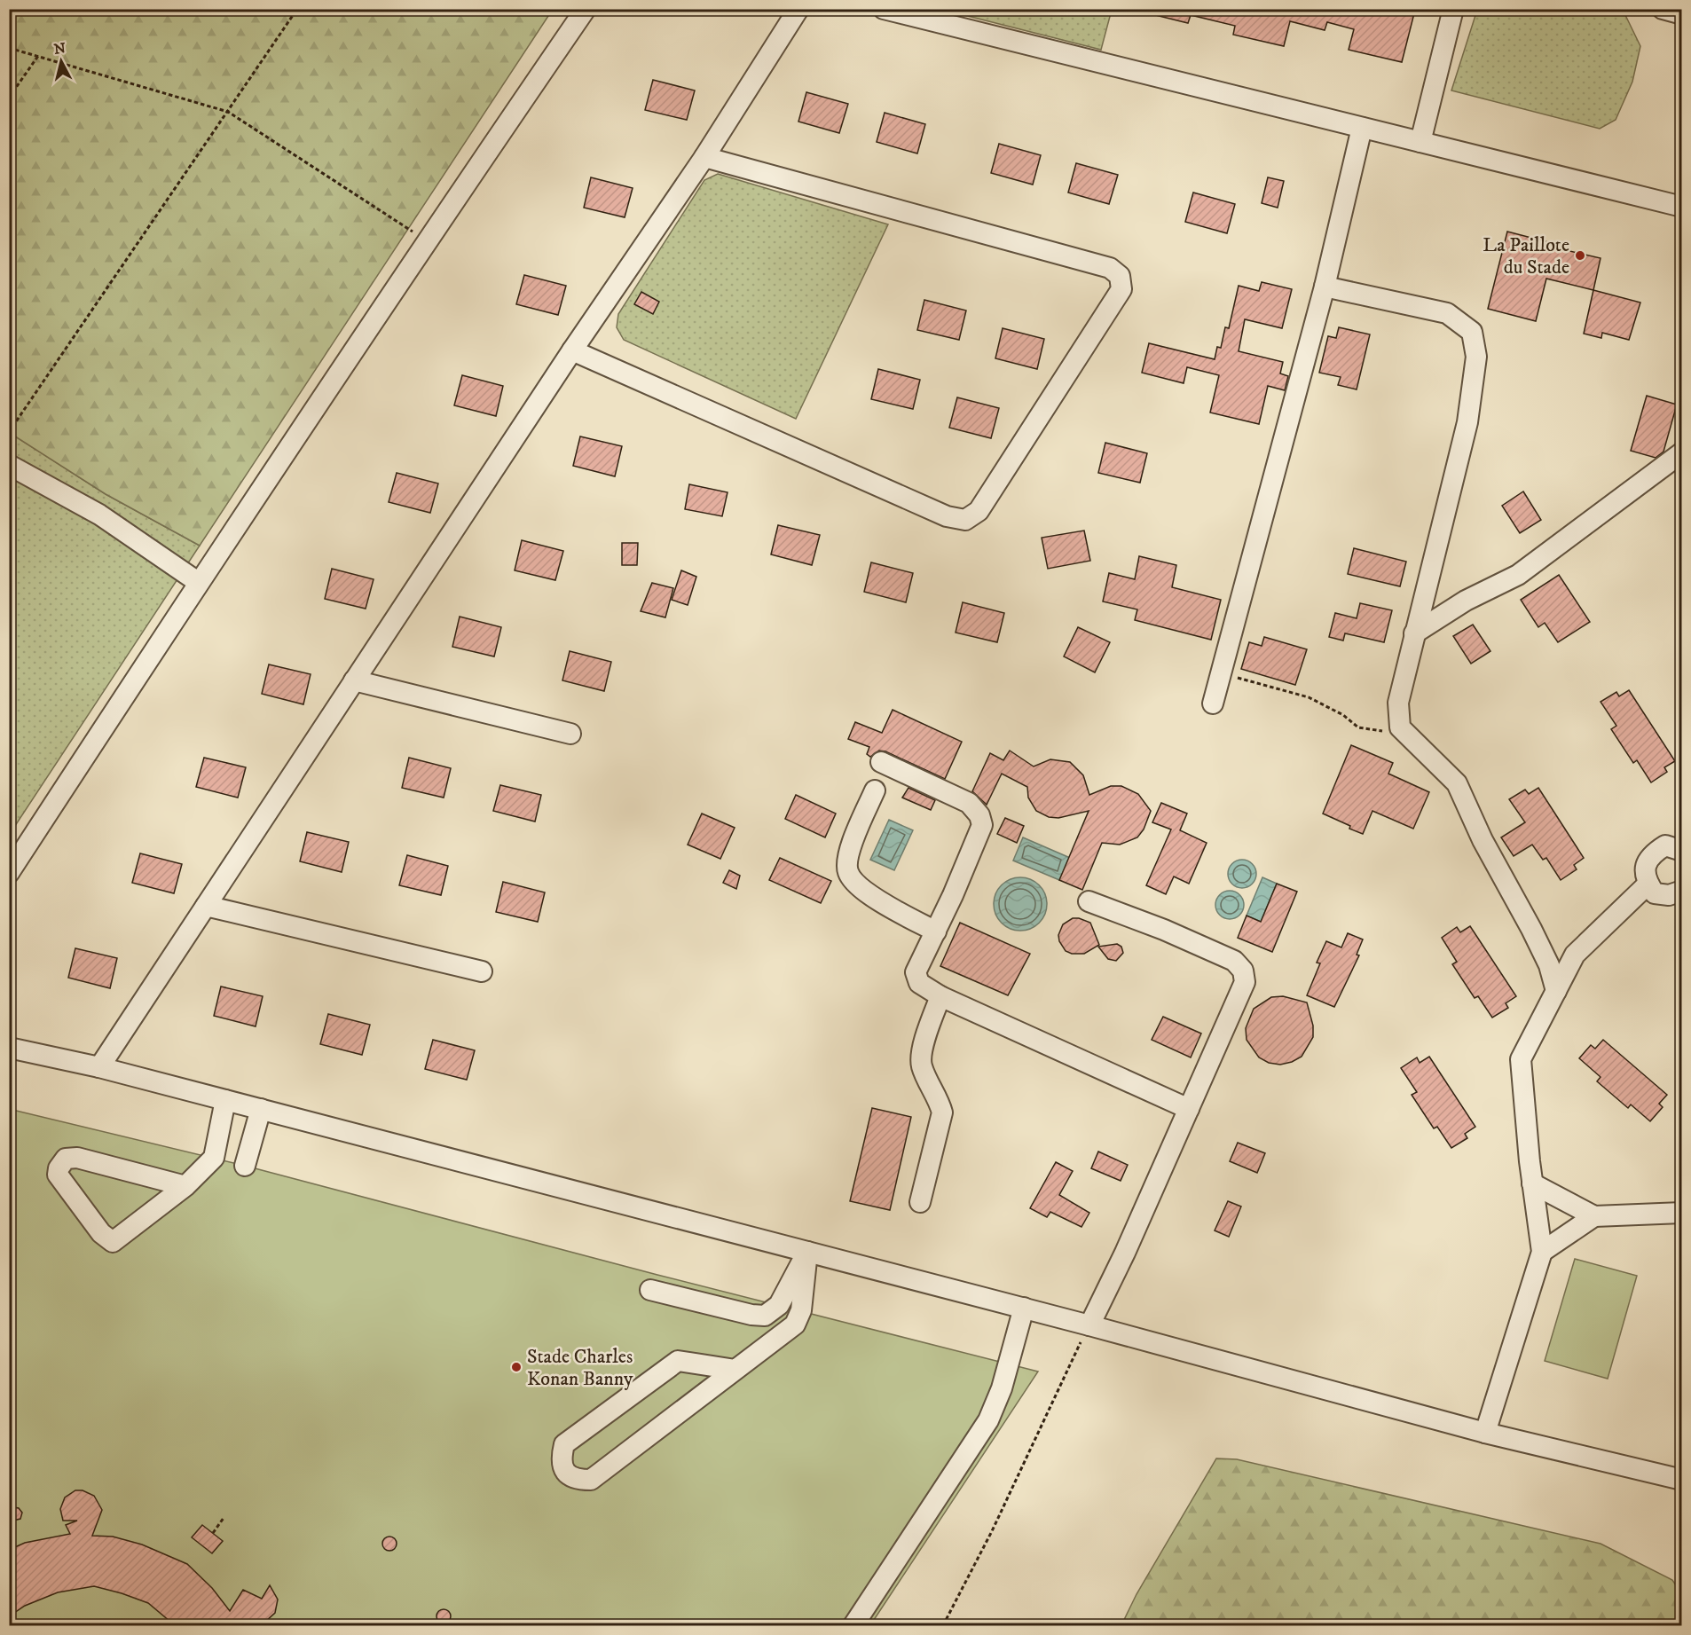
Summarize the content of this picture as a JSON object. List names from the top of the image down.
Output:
{
  "places": ["La Paillote du Stade", "Stade Charles Konan Banny"],
  "north": "top"
}
